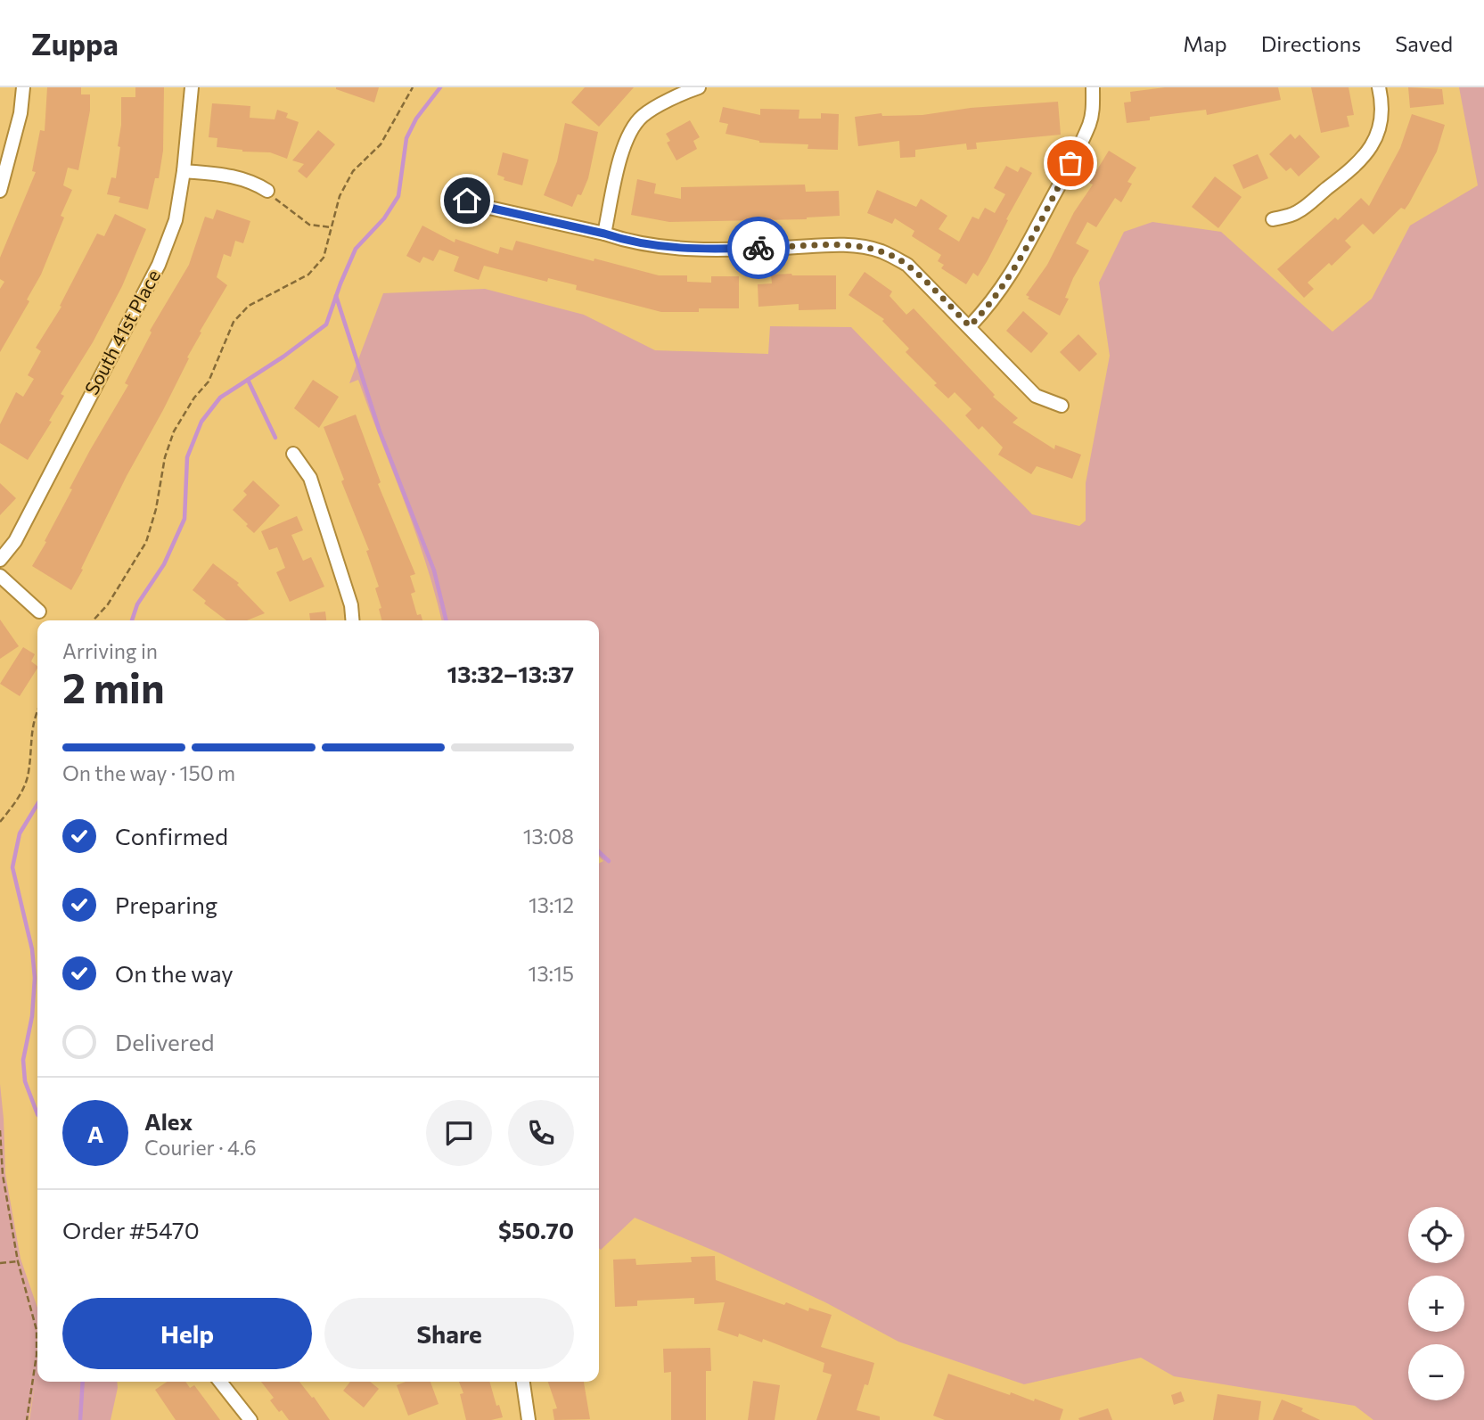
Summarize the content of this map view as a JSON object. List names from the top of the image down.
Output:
{
  "streets": {
    "street": ["South 41st Place"]
  },
  "page": {
    "header": "Zuppa",
    "nav": ["Map", "Directions", "Saved"],
    "heading": ["2 min", "Arriving in", "13:32–13:37"],
    "panel": [
      "Alex",
      "Courier · 4.6",
      "Order #5470",
      "$50.70"
    ],
    "bar": "On the way · 150 m",
    "list": [
      ["Confirmed", "13:08"],
      ["Preparing", "13:12"],
      ["On the way", "13:15"],
      "Delivered"
    ],
    "round": "A",
    "map_buttons": ["+", "−"],
    "buttons": ["Help", "Share"]
  }
}
